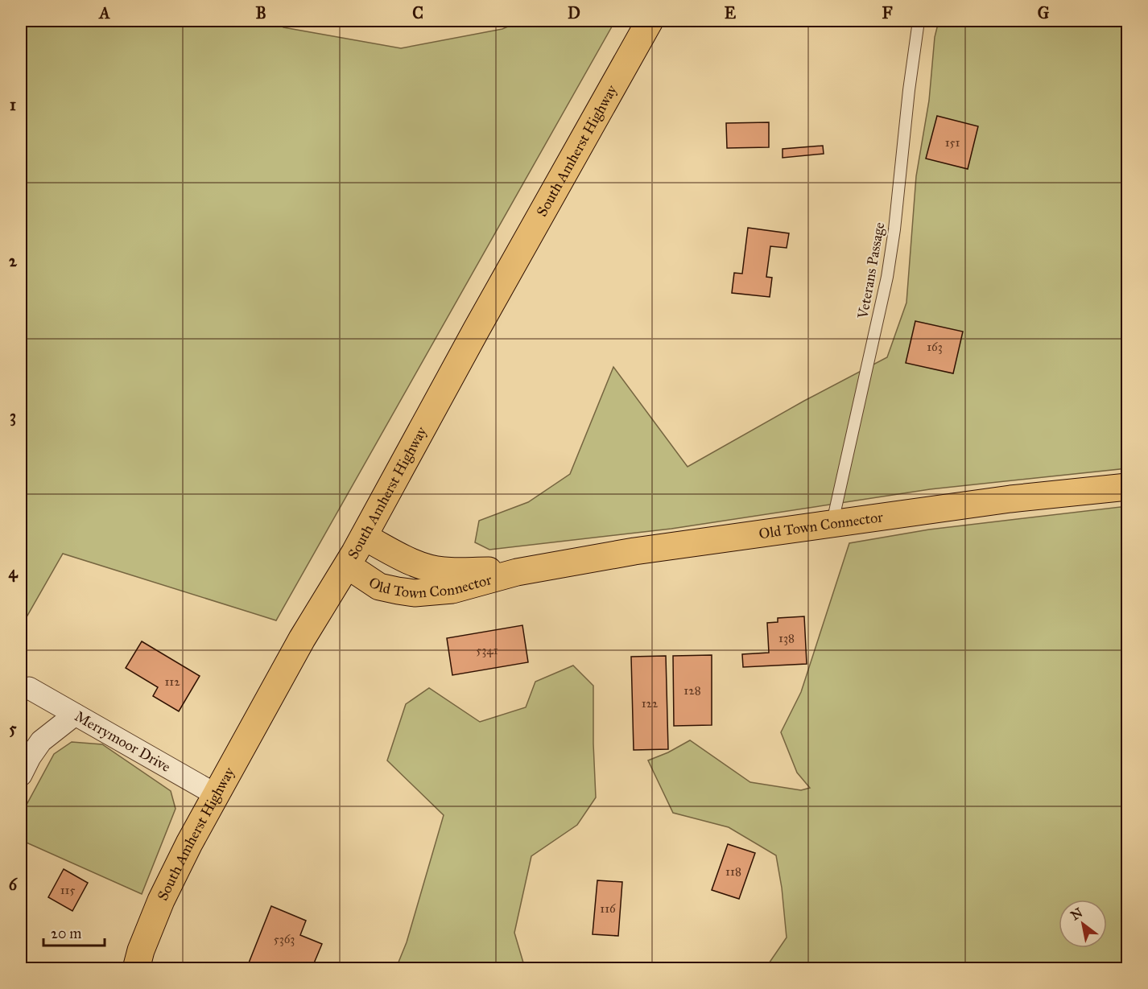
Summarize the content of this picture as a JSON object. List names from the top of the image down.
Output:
{
  "streets": {
    "main road": ["South Amherst Highway", "Old Town Connector"],
    "street": ["Merrymoor Drive"],
    "lane": ["Veterans Passage"]
  },
  "crossings": [
    ["South Amherst Highway", "Old Town Connector"],
    ["South Amherst Highway", "Merrymoor Drive"],
    ["Veterans Passage", "Old Town Connector"]
  ],
  "house_numbers": [
    "151",
    "163",
    "138",
    "5341",
    "112",
    "128",
    "122",
    "118",
    "115",
    "116",
    "5363"
  ],
  "scale_bar": "20 m",
  "north": "top left",
  "grid": {
    "columns": [
      "A",
      "B",
      "C",
      "D",
      "E",
      "F",
      "G"
    ],
    "rows": [
      "1",
      "2",
      "3",
      "4",
      "5",
      "6"
    ]
  }
}
